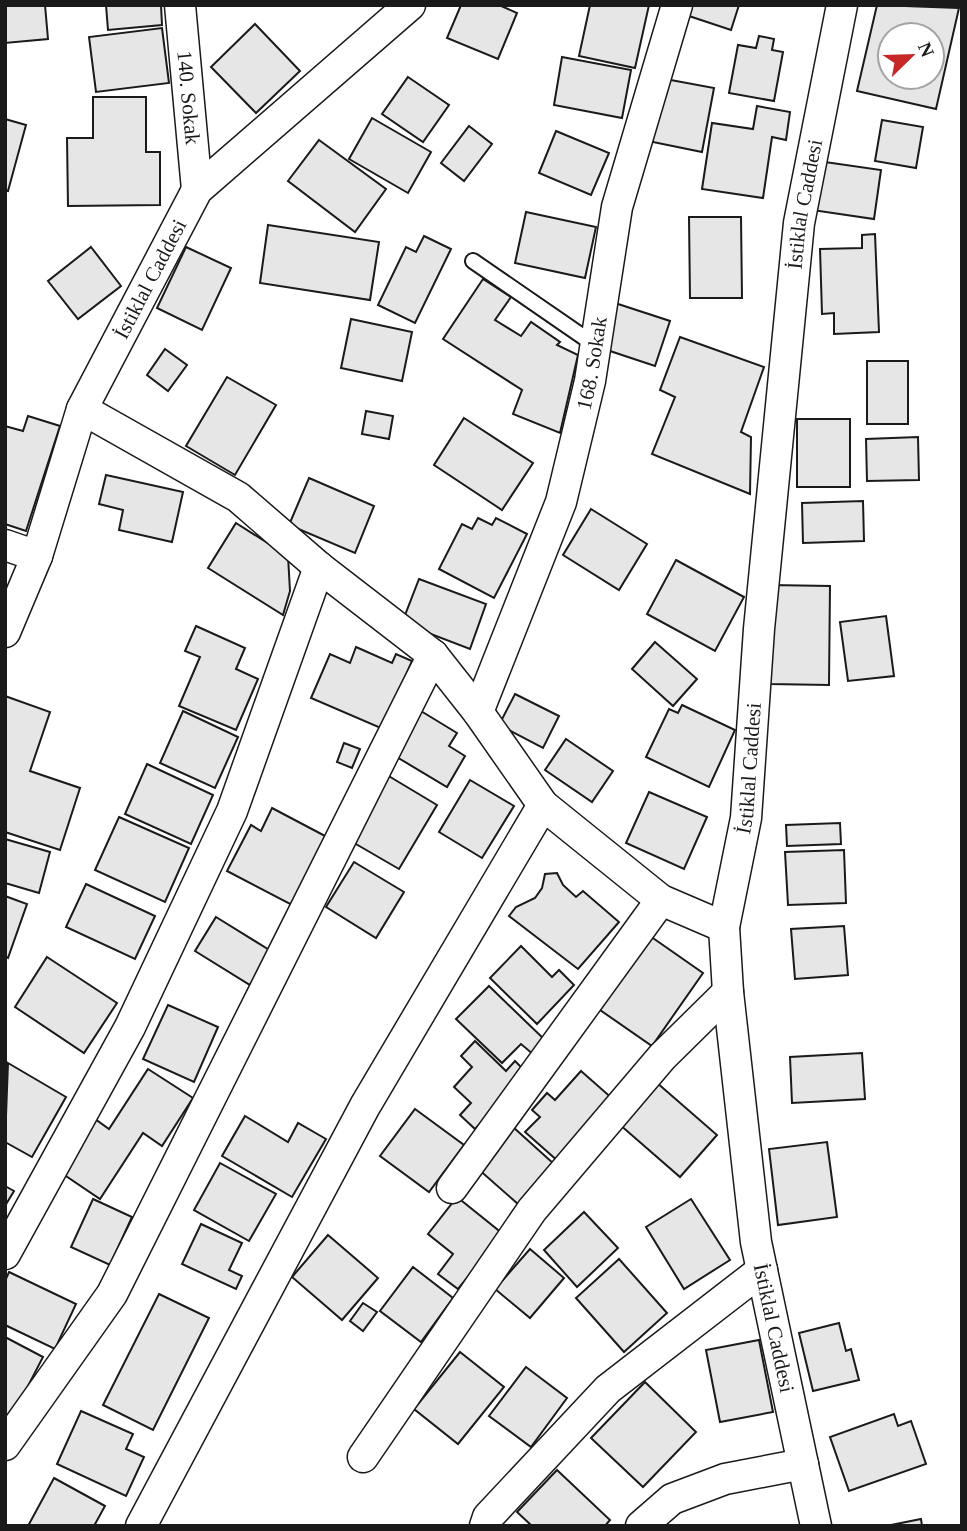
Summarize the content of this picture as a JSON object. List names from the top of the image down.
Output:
{
  "streets": {
    "street": ["140. Sokak", "İstiklal Caddesi", "168. Sokak"]
  },
  "crossings": [
    ["140. Sokak", "İstiklal Caddesi"]
  ],
  "north": "top right"
}
